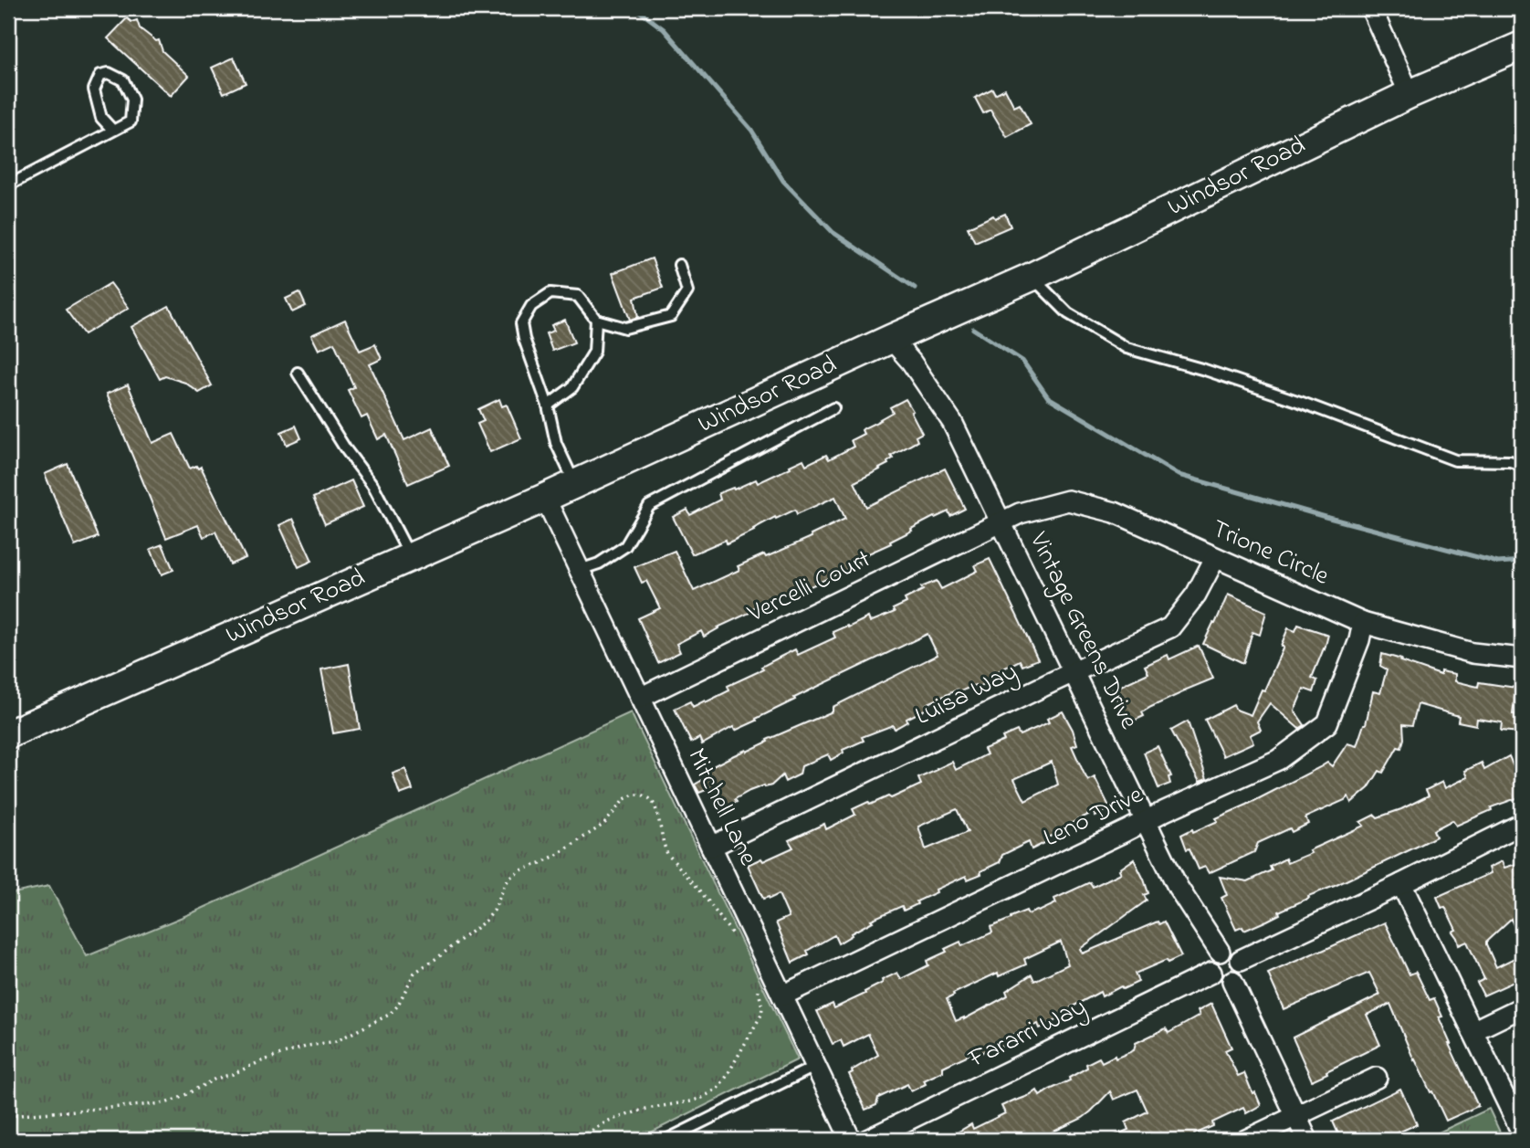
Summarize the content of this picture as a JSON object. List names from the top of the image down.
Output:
{
  "streets": {
    "main road": ["Windsor Road"],
    "street": [
      "Trione Circle",
      "Vercelli Court",
      "Vintage Greens Drive",
      "Luisa Way",
      "Mitchell Lane",
      "Leno Drive",
      "Fararri Way"
    ]
  },
  "crossings": [
    ["Windsor Road", "Vintage Greens Drive"],
    ["Windsor Road", "Mitchell Lane"],
    ["Trione Circle", "Vercelli Court"],
    ["Trione Circle", "Vintage Greens Drive"],
    ["Trione Circle", "Luisa Way"],
    ["Trione Circle", "Leno Drive"],
    ["Vercelli Court", "Vintage Greens Drive"],
    ["Vercelli Court", "Mitchell Lane"],
    ["Vintage Greens Drive", "Luisa Way"],
    ["Vintage Greens Drive", "Leno Drive"],
    ["Vintage Greens Drive", "Fararri Way"],
    ["Luisa Way", "Mitchell Lane"],
    ["Mitchell Lane", "Leno Drive"]
  ]
}
